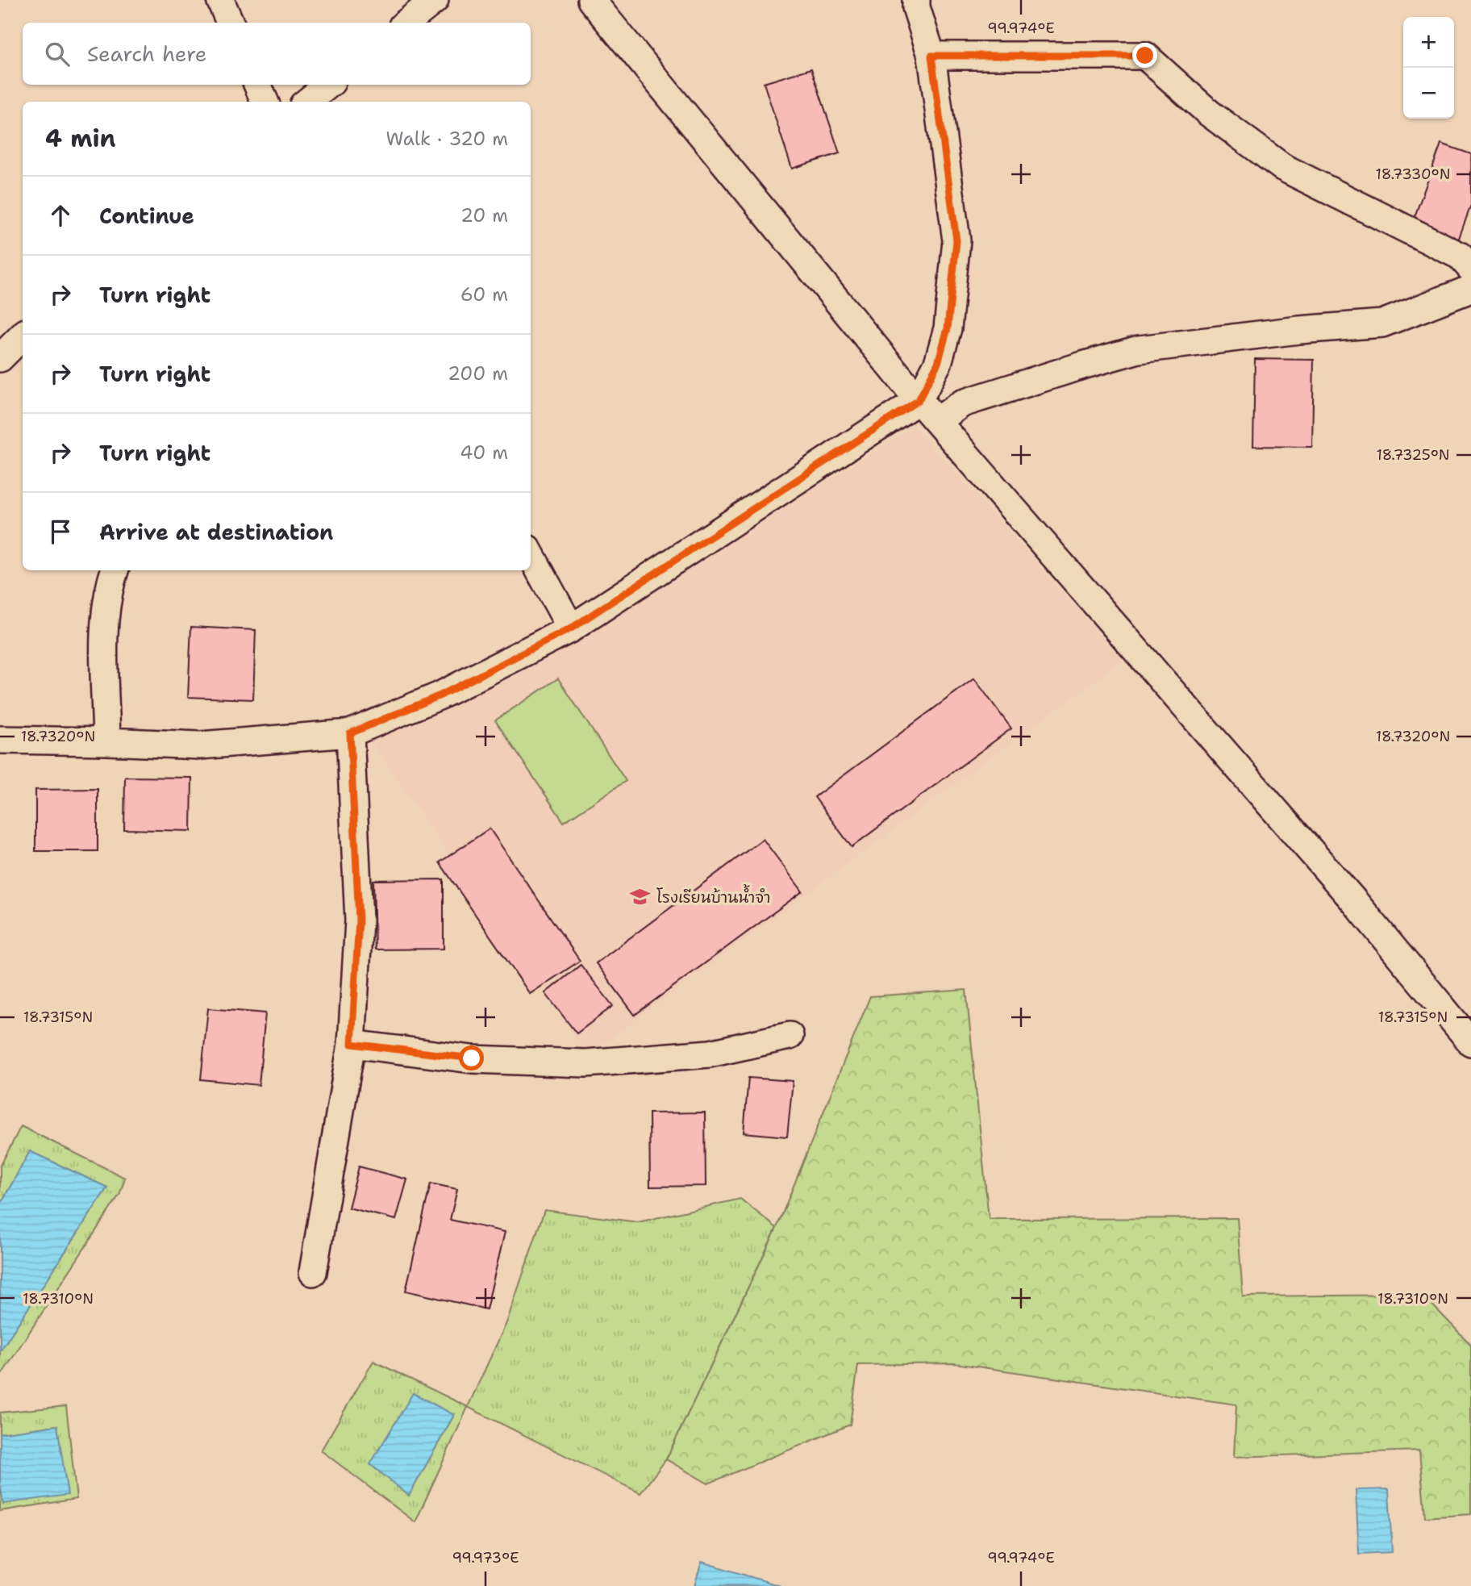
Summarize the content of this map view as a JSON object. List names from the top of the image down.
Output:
{
  "places": {
    "school or university": ["โรงเรียนบ้านน้ำจำ"]
  },
  "page": {
    "map_buttons": ["+", "−"],
    "search": "Search here",
    "heading": ["4 min", "Walk · 320 m"],
    "list": [
      ["Continue", "20 m"],
      ["Turn right", "60 m"],
      ["Turn right", "200 m"],
      ["Turn right", "40 m"],
      "Arrive at destination"
    ]
  },
  "coordinates": [
    "99.974°E",
    "18.7330°N",
    "18.7325°N",
    "18.7320°N",
    "18.7315°N",
    "18.7310°N",
    "99.973°E"
  ]
}
